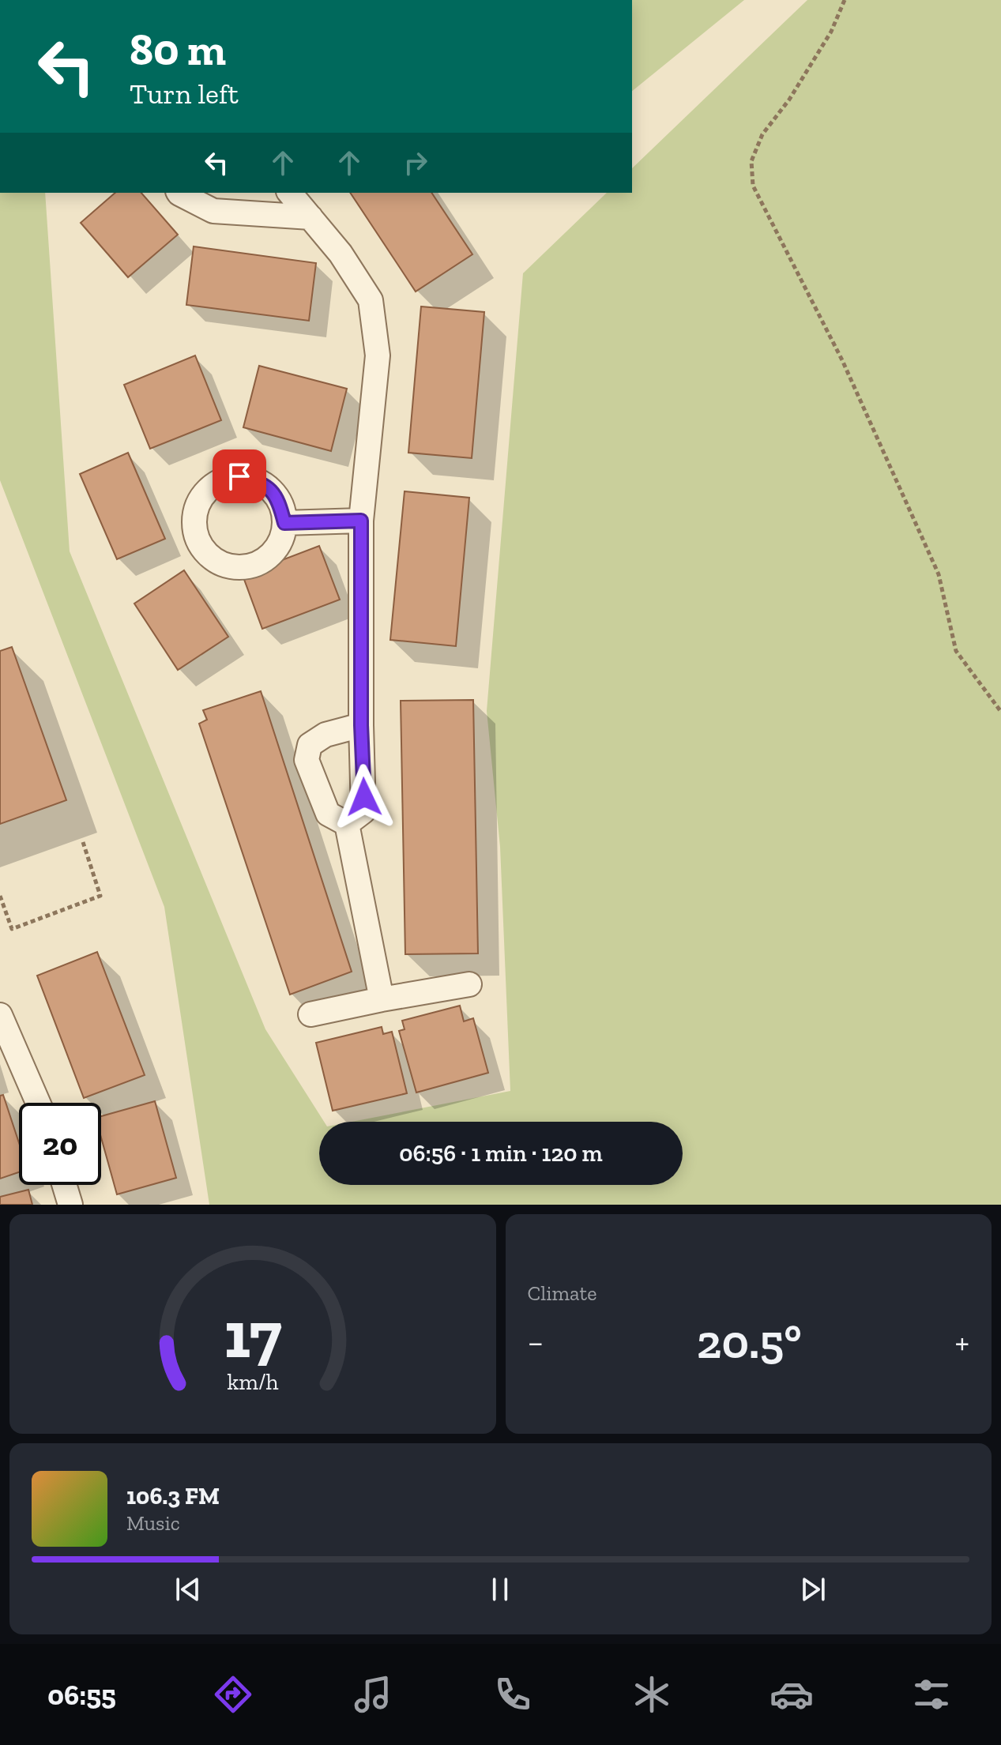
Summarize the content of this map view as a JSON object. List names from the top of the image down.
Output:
{
  "page": {
    "turn": ["80 m", "Turn left"],
    "limit": "20",
    "trip": "06:56 · 1 min · 120 m",
    "tile": "Climate",
    "heat": ["−", "20.5°", "+"],
    "song": ["106.3 FM", "Music"],
    "tabs": "06:55",
    "gauge": ["17", "km/h"]
  }
}
